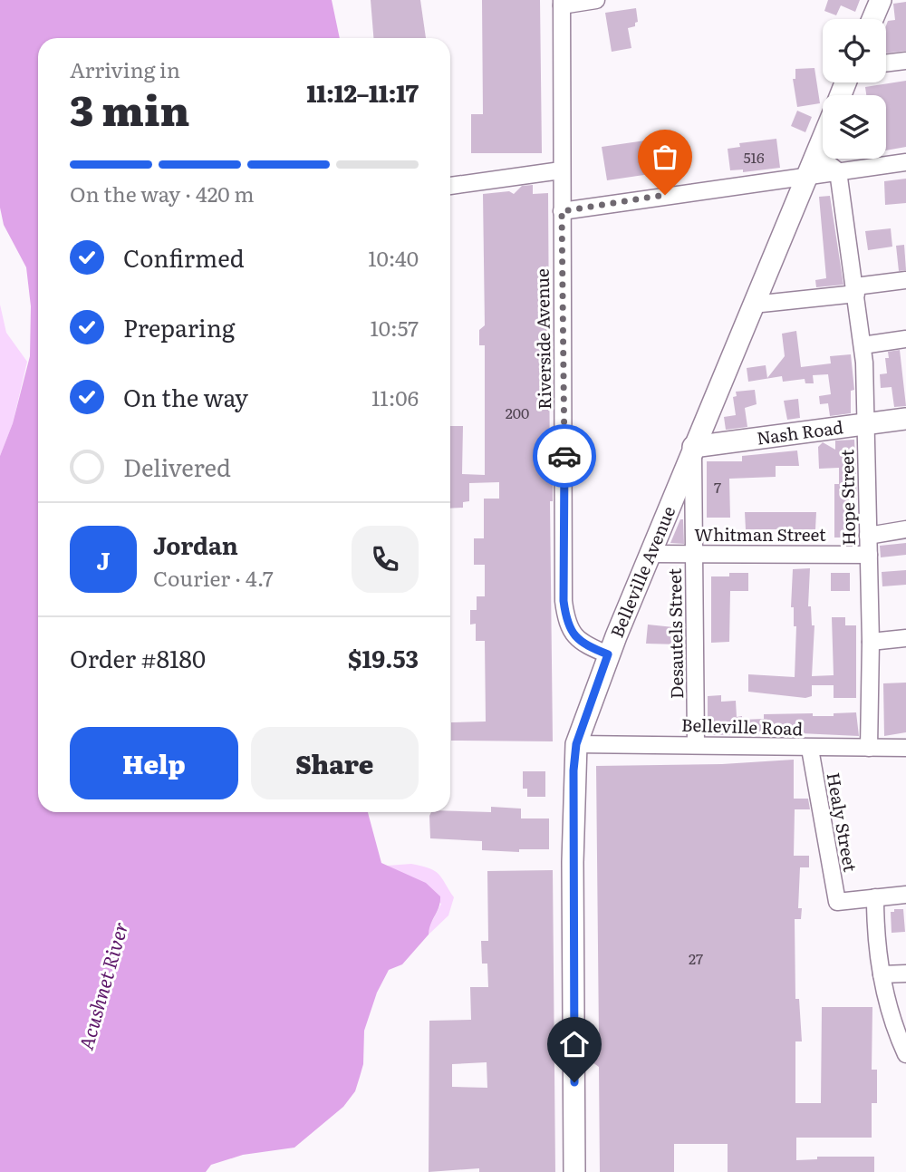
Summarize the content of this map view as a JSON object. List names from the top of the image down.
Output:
{
  "streets": {
    "main road": ["Nash Road", "Belleville Avenue"],
    "street": [
      "Riverside Avenue",
      "Hope Street",
      "Whitman Street",
      "Desautels Street",
      "Belleville Road",
      "Healy Street"
    ]
  },
  "crossings": [
    ["Riverside Avenue", "Belleville Avenue"],
    ["Nash Road", "Hope Street"],
    ["Nash Road", "Belleville Avenue"],
    ["Nash Road", "Desautels Street"],
    ["Hope Street", "Whitman Street"],
    ["Hope Street", "Belleville Road"],
    ["Whitman Street", "Belleville Avenue"],
    ["Whitman Street", "Desautels Street"],
    ["Belleville Avenue", "Desautels Street"],
    ["Belleville Avenue", "Belleville Road"],
    ["Desautels Street", "Belleville Road"],
    ["Belleville Road", "Healy Street"]
  ],
  "water": ["Acushnet River"],
  "house_numbers": [
    "516",
    "200",
    "7",
    "27"
  ],
  "page": {
    "heading": ["3 min", "Arriving in", "11:12–11:17"],
    "panel": [
      "Jordan",
      "Courier · 4.7",
      "Order #8180",
      "$19.53"
    ],
    "bar": "On the way · 420 m",
    "list": [
      ["Confirmed", "10:40"],
      ["Preparing", "10:57"],
      ["On the way", "11:06"],
      "Delivered"
    ],
    "round": "J",
    "buttons": ["Help", "Share"]
  }
}
